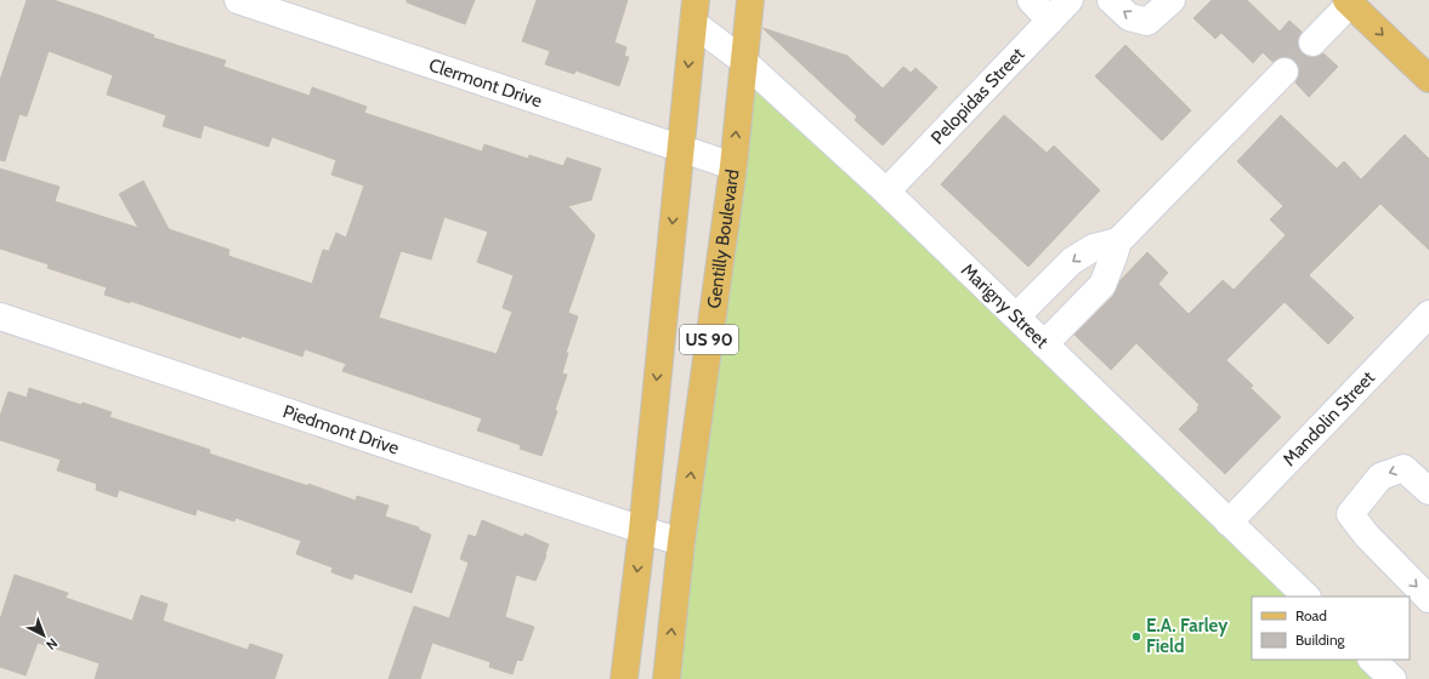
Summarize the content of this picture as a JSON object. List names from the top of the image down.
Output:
{
  "streets": {
    "main road": ["Gentilly Boulevard", "US 90"],
    "street": [
      "Clermont Drive",
      "Pelopidas Street",
      "Marigny Street",
      "Mandolin Street",
      "Piedmont Drive"
    ]
  },
  "crossings": [
    ["Clermont Drive", "Gentilly Boulevard"],
    ["Clermont Drive", "US 90"],
    ["Pelopidas Street", "Marigny Street"],
    ["Gentilly Boulevard", "Marigny Street"],
    ["Gentilly Boulevard", "Piedmont Drive"],
    ["Marigny Street", "US 90"],
    ["Marigny Street", "Mandolin Street"],
    ["US 90", "Piedmont Drive"]
  ],
  "places": ["E.A. Farley Field"],
  "legend": ["Road", "Building"],
  "north": "bottom right"
}
